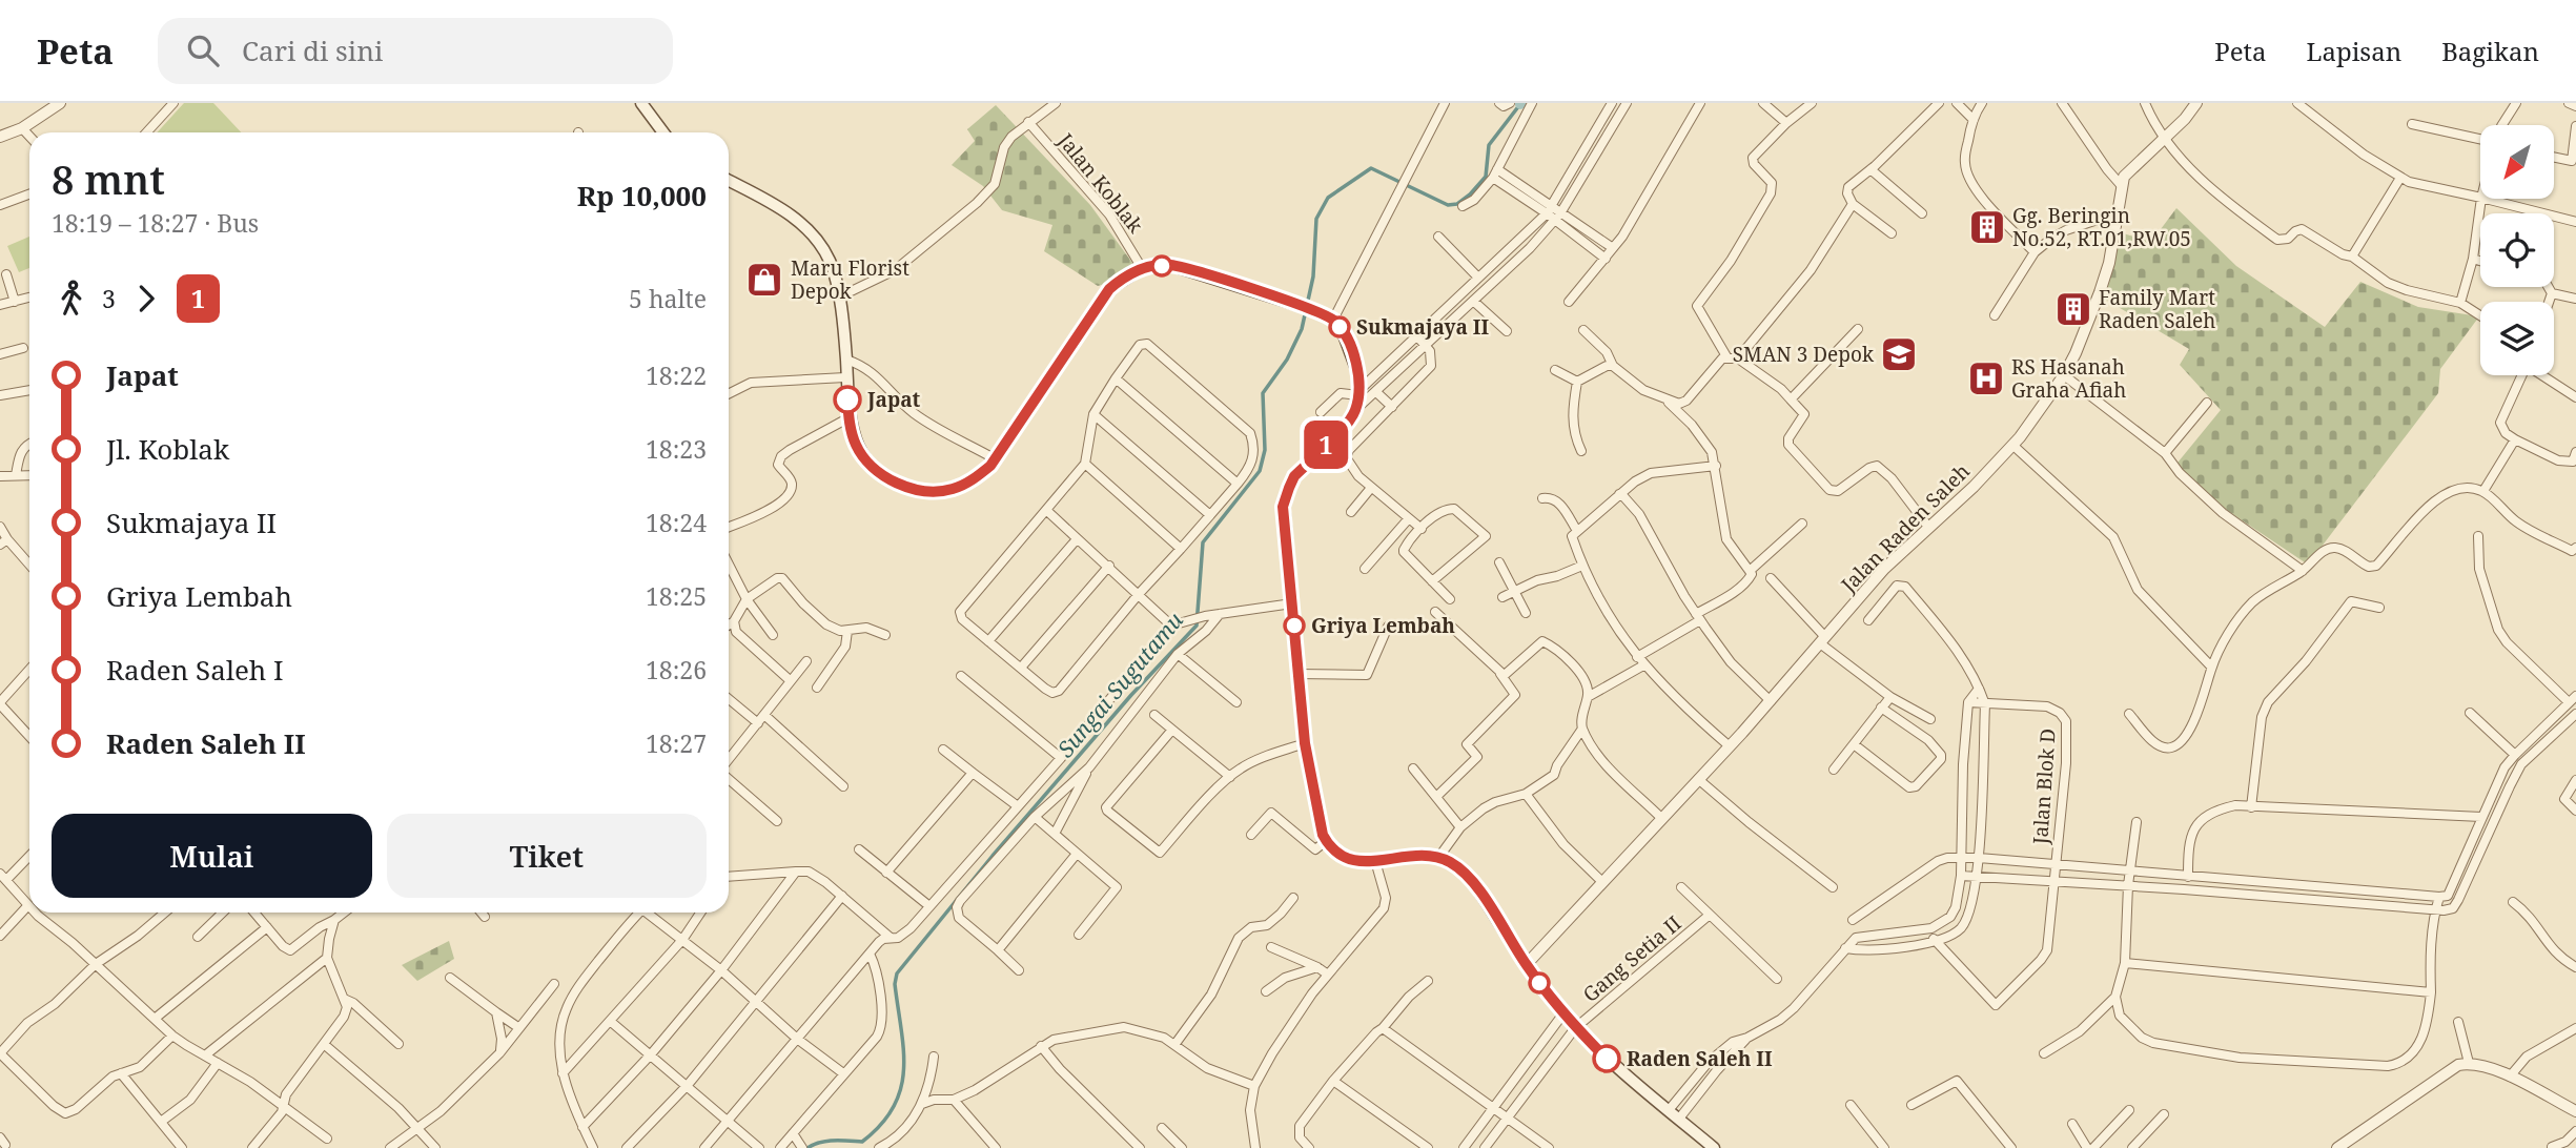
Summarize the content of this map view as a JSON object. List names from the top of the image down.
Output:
{
  "streets": {
    "street": [
      "Jalan Koblak",
      "Jalan Raden Saleh",
      "Jalan Blok D",
      "Gang Setia II"
    ]
  },
  "water": ["Sungai Sugutamu"],
  "places": {
    "building": ["Gg. Beringin No.52, RT.01,RW.05", "Family Mart Raden Saleh"],
    "shop": ["Maru Florist Depok"],
    "other": [
      "Sukmajaya II",
      "Japat",
      "Griya Lembah",
      "Raden Saleh II"
    ],
    "school or university": ["SMAN 3 Depok"],
    "hospital": ["RS Hasanah Graha Afiah"]
  },
  "lines": ["bus line 1"],
  "north": "bottom left",
  "page": {
    "header": "Peta",
    "search": "Cari di sini",
    "nav": ["Peta", "Lapisan", "Bagikan"],
    "on_map": "1",
    "heading": ["8 mnt", "18:19 – 18:27 · Bus", "Rp 10,000"],
    "legs": ["3", "1", "5 halte"],
    "list": [
      {
        "name": "Japat",
        "value": "18:22"
      },
      {
        "name": "Jl. Koblak",
        "value": "18:23"
      },
      {
        "name": "Sukmajaya II",
        "value": "18:24"
      },
      {
        "name": "Griya Lembah",
        "value": "18:25"
      },
      {
        "name": "Raden Saleh I",
        "value": "18:26"
      },
      {
        "name": "Raden Saleh II",
        "value": "18:27"
      }
    ],
    "buttons": ["Mulai", "Tiket"]
  }
}
